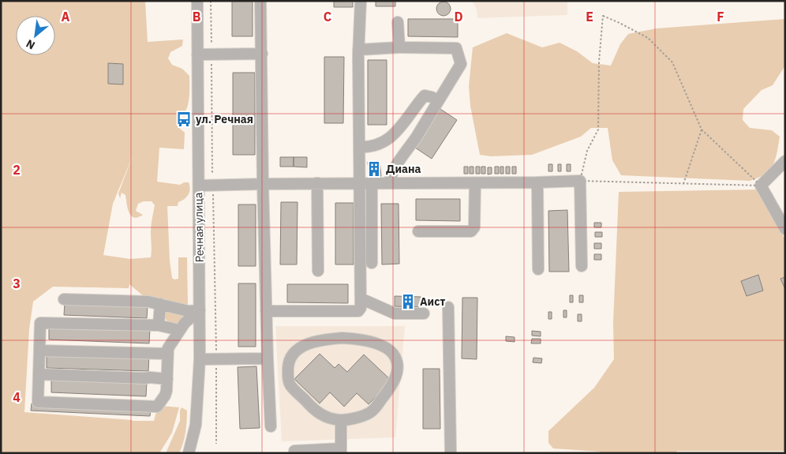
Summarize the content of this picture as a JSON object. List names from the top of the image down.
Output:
{
  "streets": {
    "street": ["Речная улица"]
  },
  "places": {
    "bus stop": ["ул. Речная"],
    "building": ["Диана", "Аист"]
  },
  "north": "bottom left",
  "grid": {
    "columns": [
      "A",
      "B",
      "C",
      "D",
      "E",
      "F"
    ],
    "rows": ["2", "3", "4"]
  }
}
